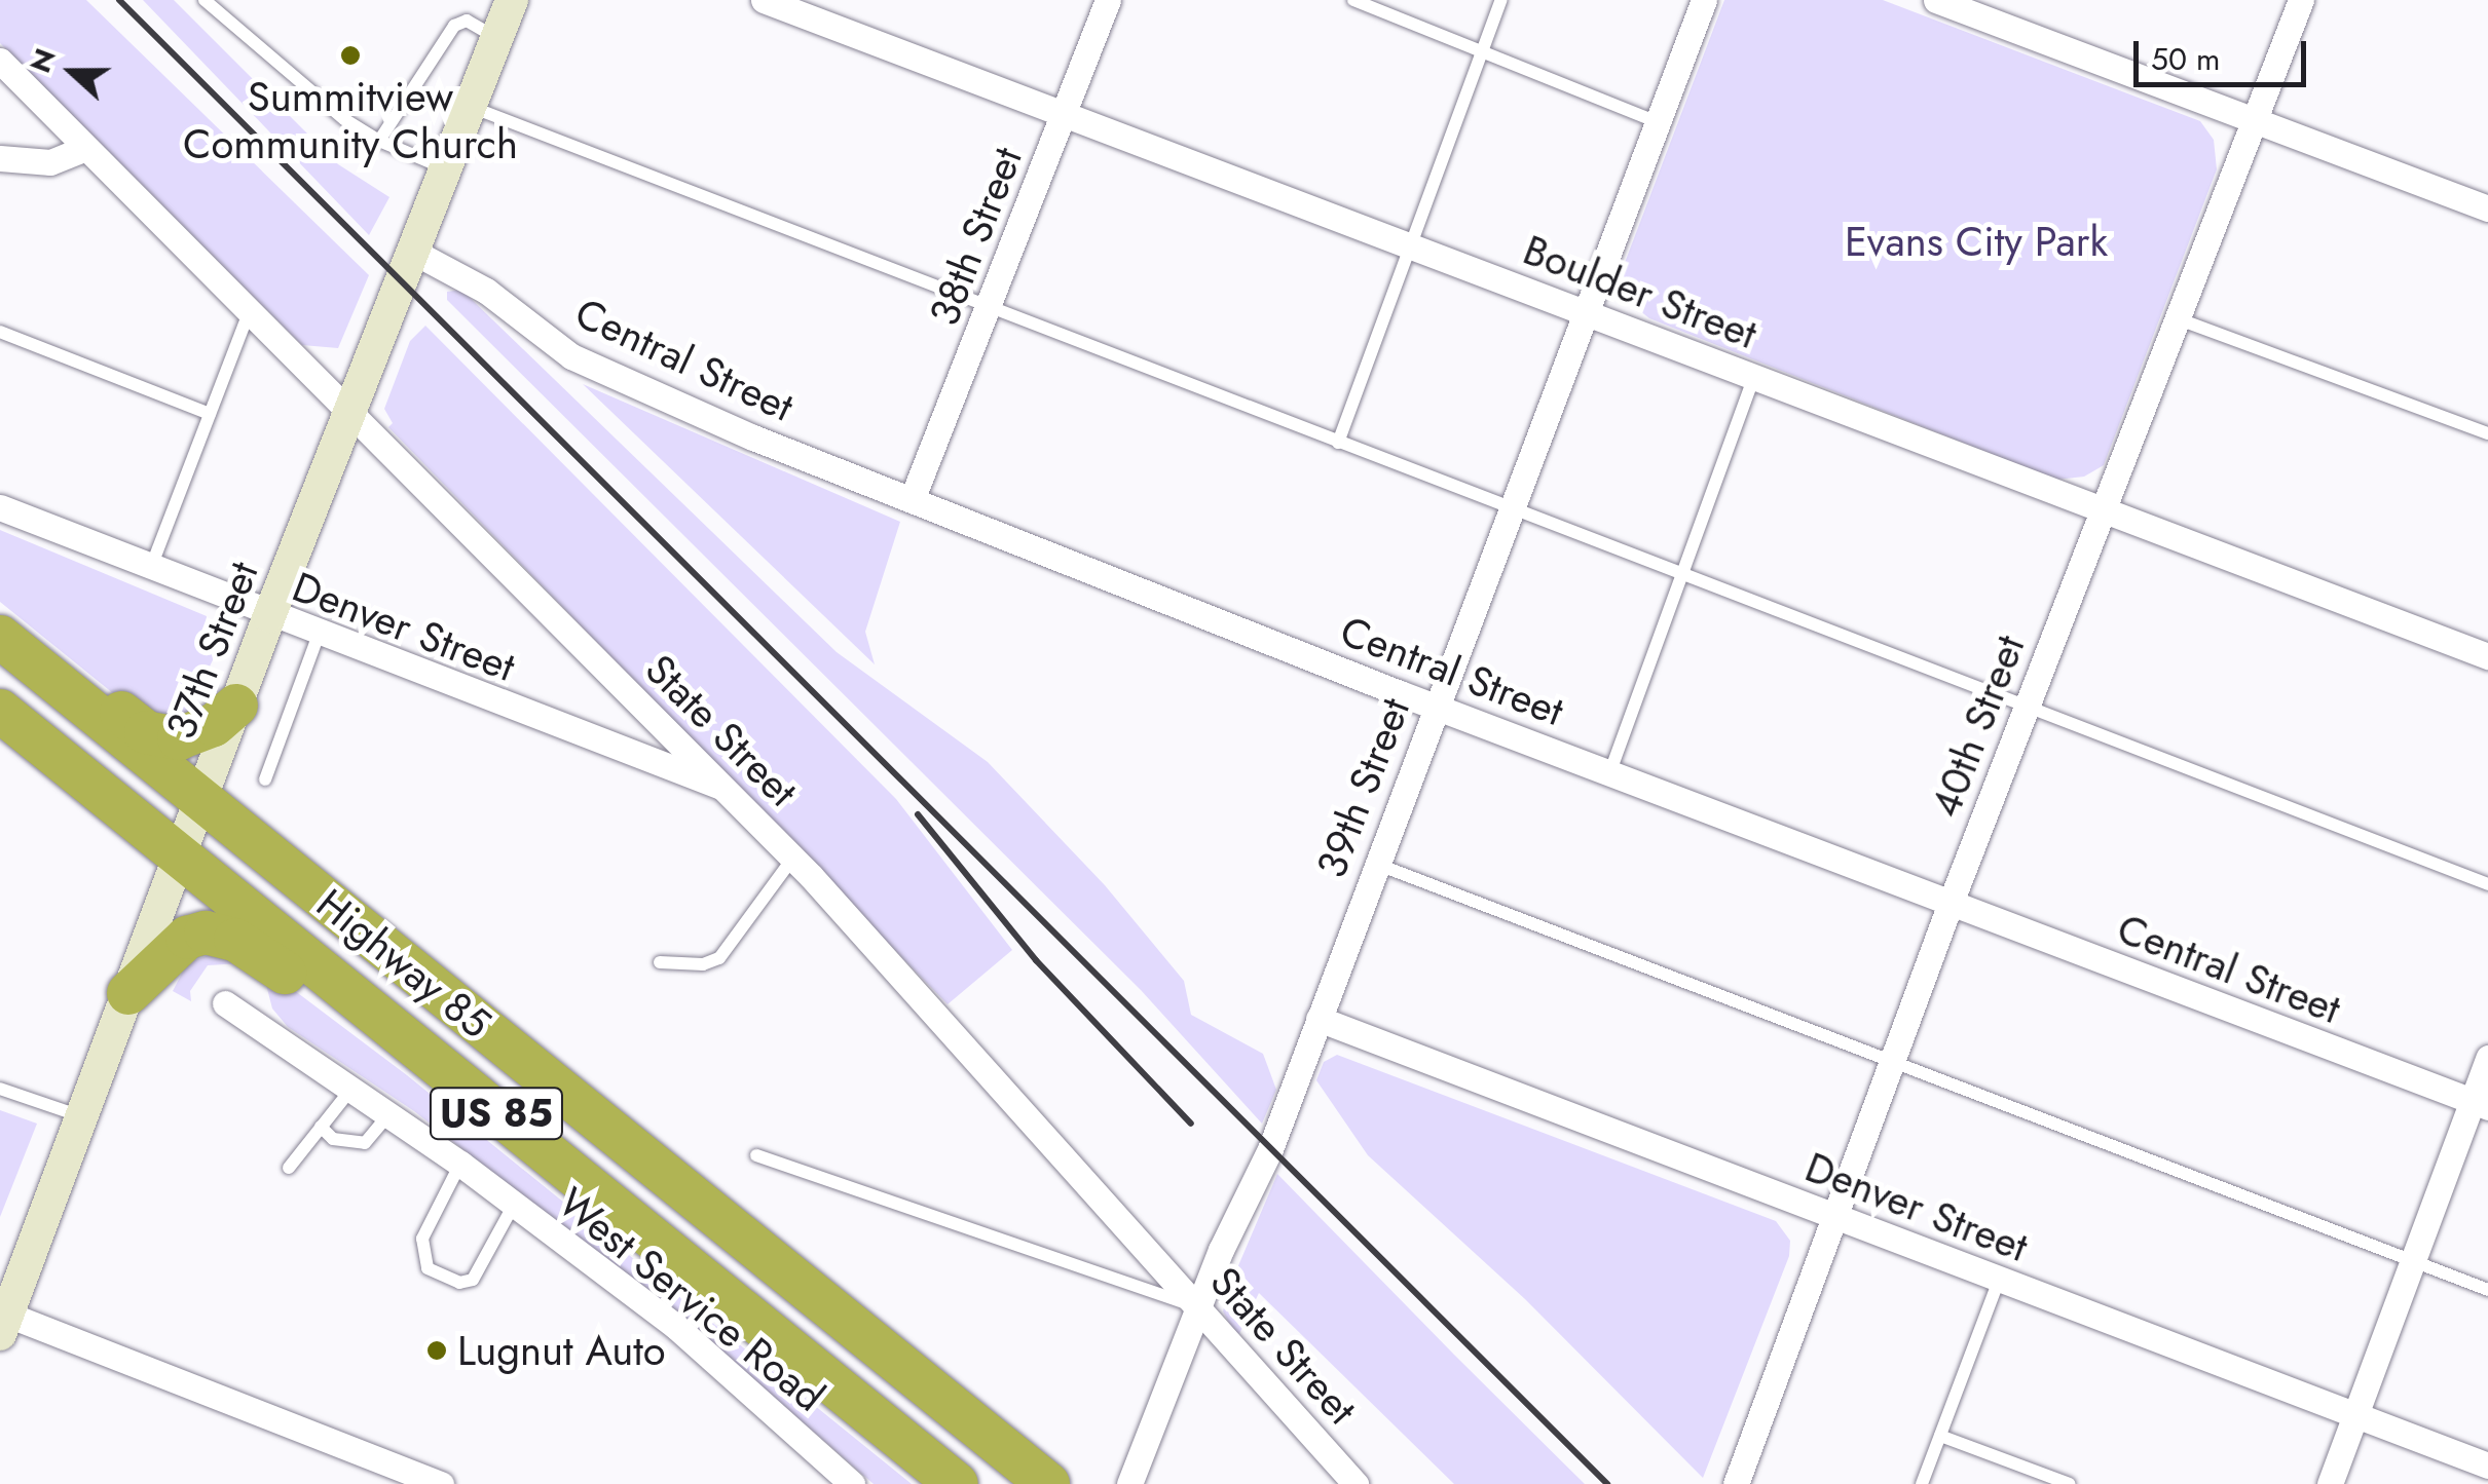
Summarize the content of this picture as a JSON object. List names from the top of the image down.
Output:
{
  "streets": {
    "highway": ["Highway 85", "US 85"],
    "main road": ["37th Street"],
    "street": [
      "38th Street",
      "Boulder Street",
      "Central Street",
      "Denver Street",
      "40th Street",
      "State Street",
      "39th Street",
      "West Service Road"
    ]
  },
  "crossings": [
    ["38th Street", "Boulder Street"],
    ["38th Street", "Central Street"],
    ["Boulder Street", "40th Street"],
    ["Boulder Street", "39th Street"],
    ["Central Street", "37th Street"],
    ["Central Street", "40th Street"],
    ["Central Street", "39th Street"],
    ["Denver Street", "37th Street"],
    ["Denver Street", "40th Street"],
    ["Denver Street", "State Street"],
    ["Denver Street", "39th Street"],
    ["37th Street", "State Street"],
    ["37th Street", "Highway 85"],
    ["State Street", "39th Street"]
  ],
  "parks": ["Evans City Park"],
  "places": ["Summitview Community Church", "Lugnut Auto"],
  "scale_bar": "50 m",
  "north": "left"
}
